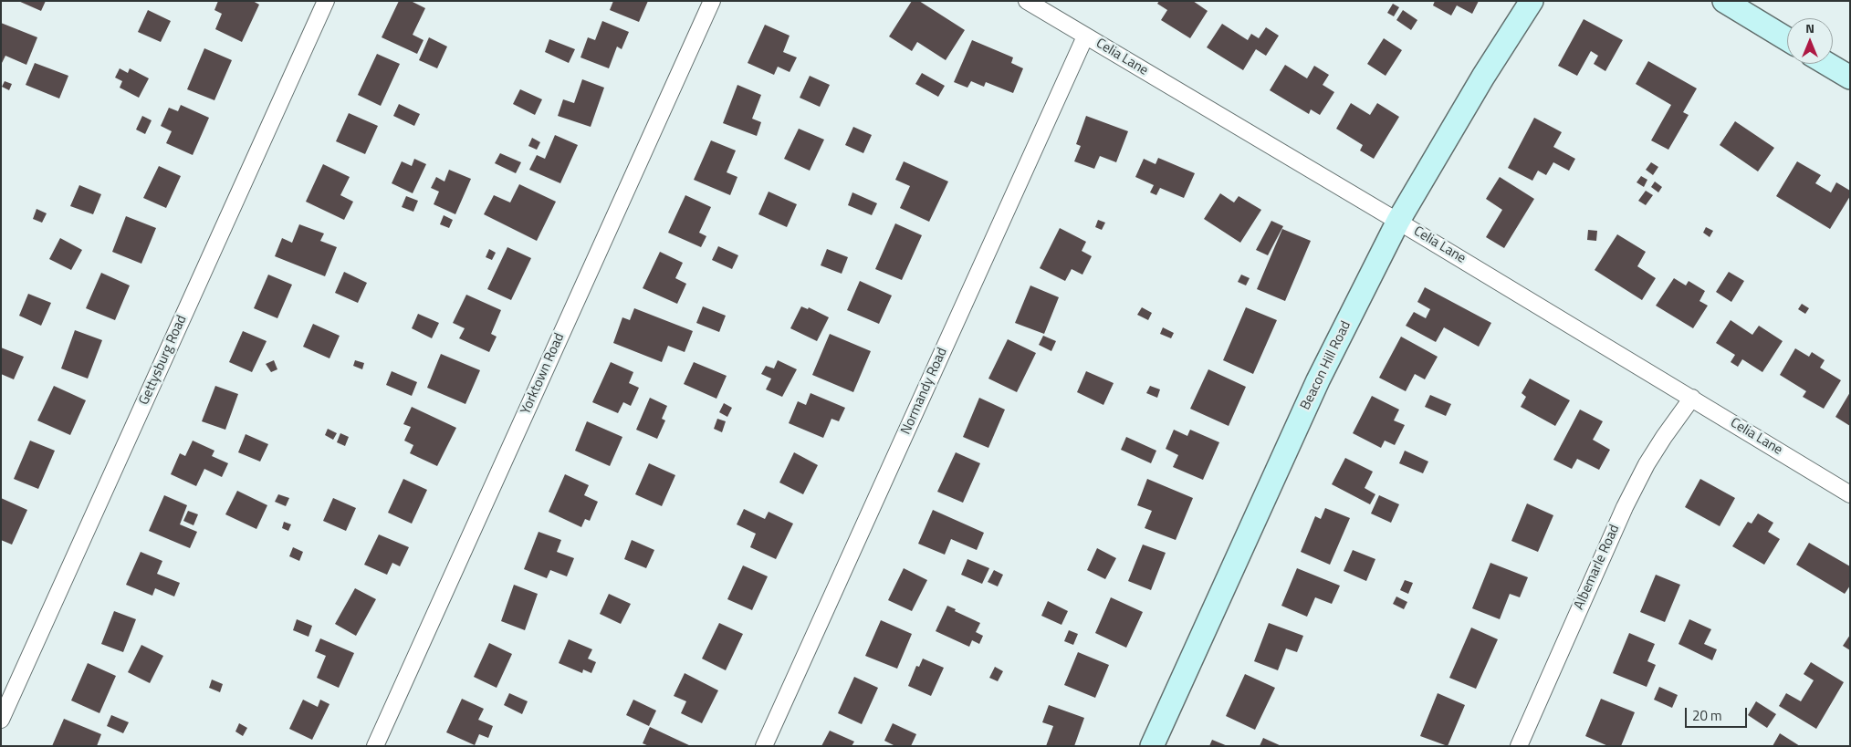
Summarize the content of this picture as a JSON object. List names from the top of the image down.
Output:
{
  "streets": {
    "street": [
      "Celia Lane",
      "Gettysburg Road",
      "Beacon Hill Road",
      "Yorktown Road",
      "Normandy Road",
      "Albemarle Road"
    ]
  },
  "crossings": [
    ["Celia Lane", "Beacon Hill Road"],
    ["Celia Lane", "Normandy Road"],
    ["Celia Lane", "Albemarle Road"]
  ],
  "scale_bar": "20 m",
  "north": "top"
}
